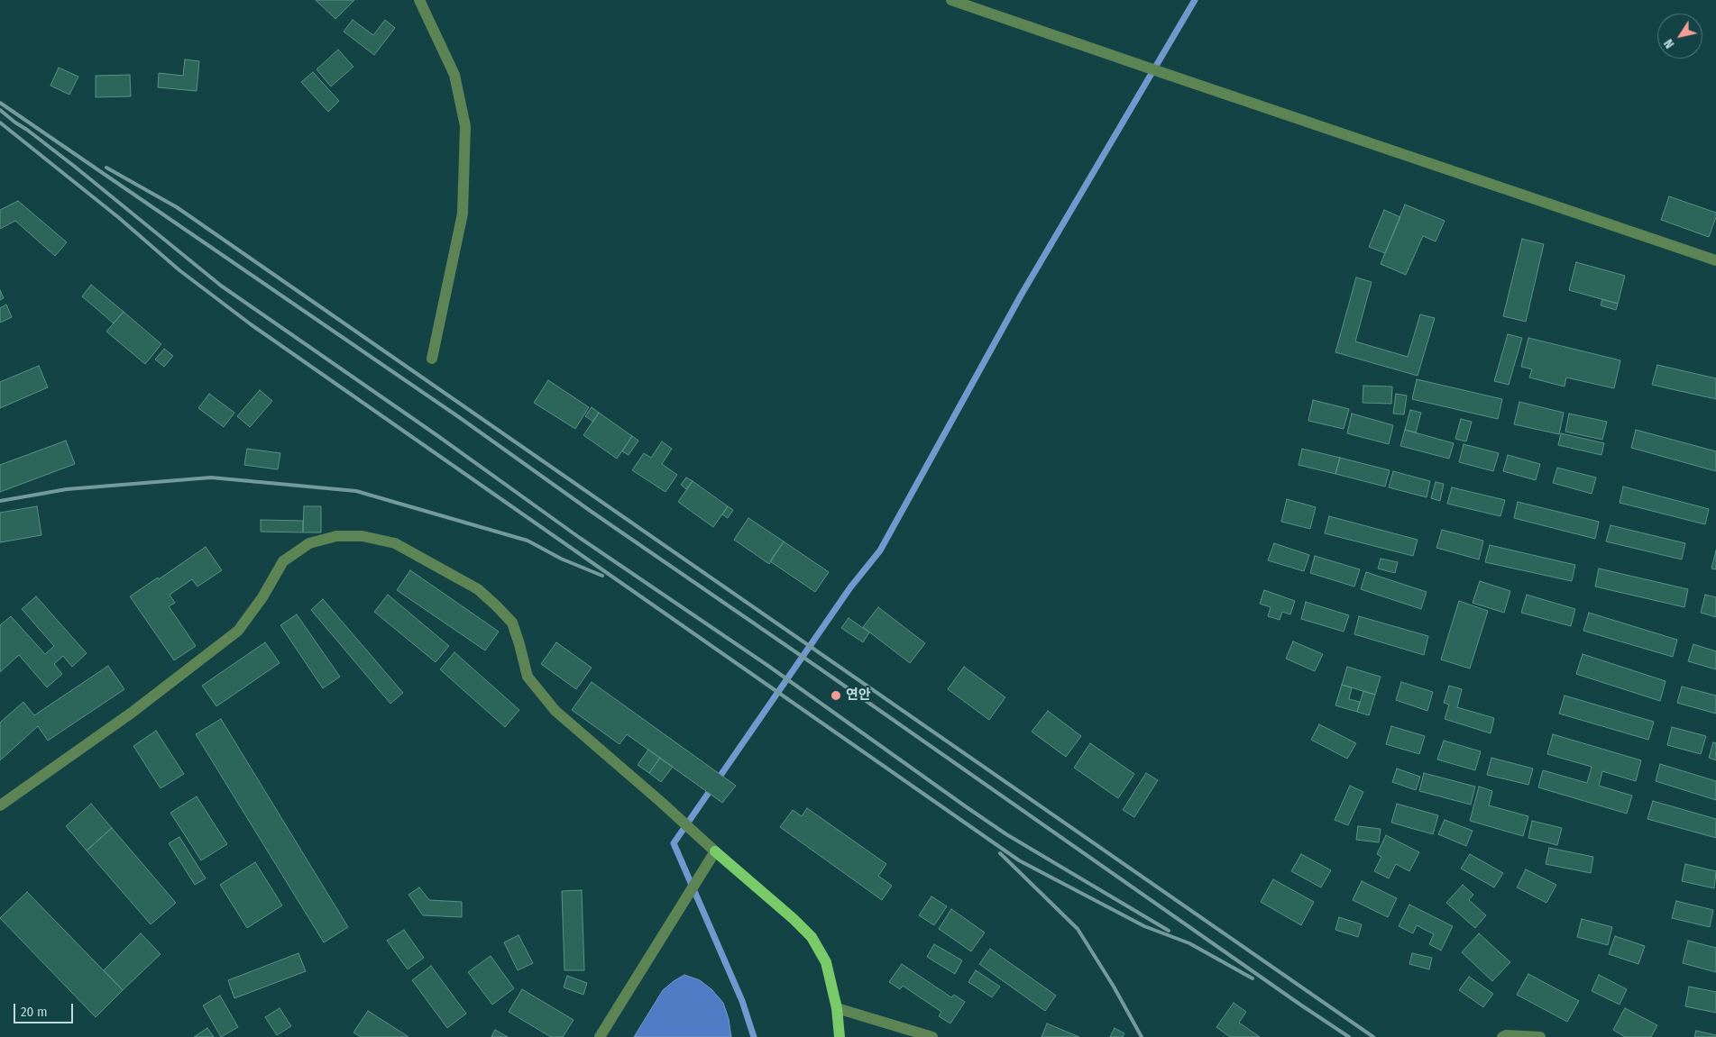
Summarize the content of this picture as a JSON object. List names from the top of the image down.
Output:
{
  "places": ["연안"],
  "scale_bar": "20 m",
  "north": "bottom left"
}
